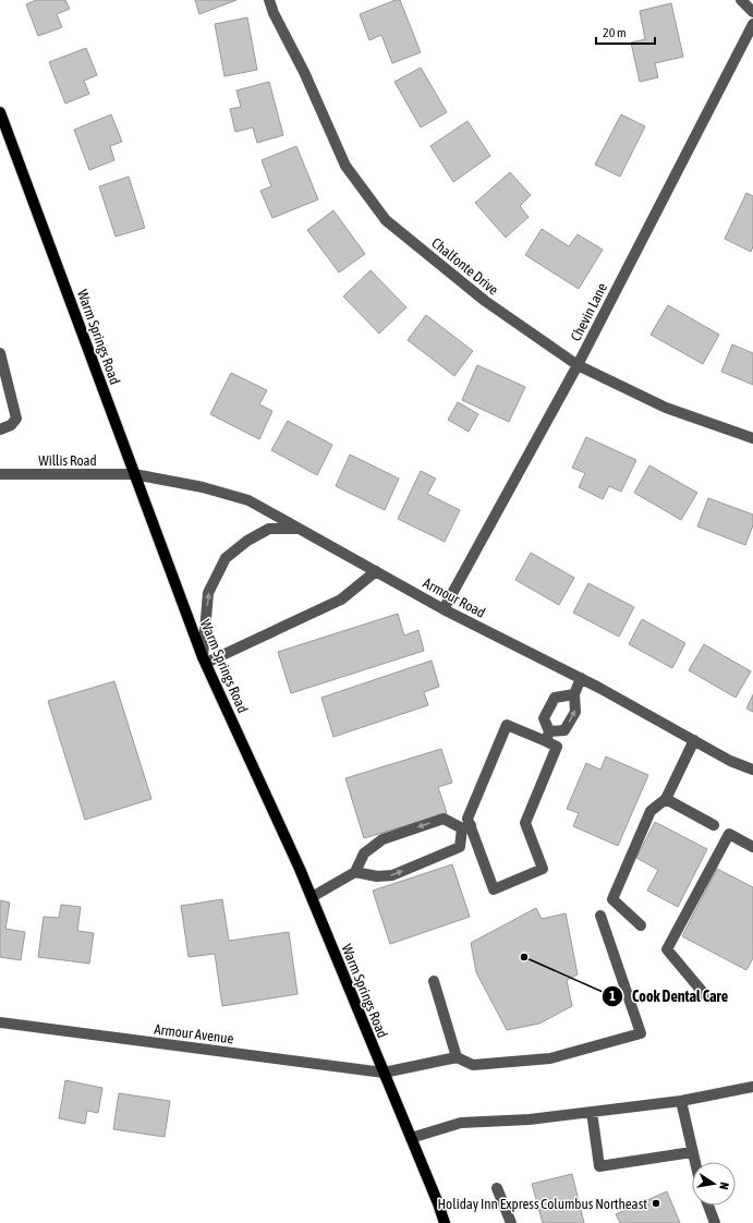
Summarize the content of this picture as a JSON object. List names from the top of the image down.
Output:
{
  "streets": {
    "main road": ["Warm Springs Road"],
    "street": [
      "Chalfonte Drive",
      "Chevin Lane",
      "Willis Road",
      "Armour Road",
      "Armour Avenue"
    ]
  },
  "crossings": [
    ["Chalfonte Drive", "Chevin Lane"],
    ["Chevin Lane", "Armour Road"],
    ["Warm Springs Road", "Willis Road"],
    ["Warm Springs Road", "Armour Road"],
    ["Warm Springs Road", "Armour Avenue"],
    ["Willis Road", "Armour Road"]
  ],
  "places": ["Cook Dental Care", "Holiday Inn Express Columbus Northeast"],
  "scale_bar": "20 m",
  "north": "right"
}
